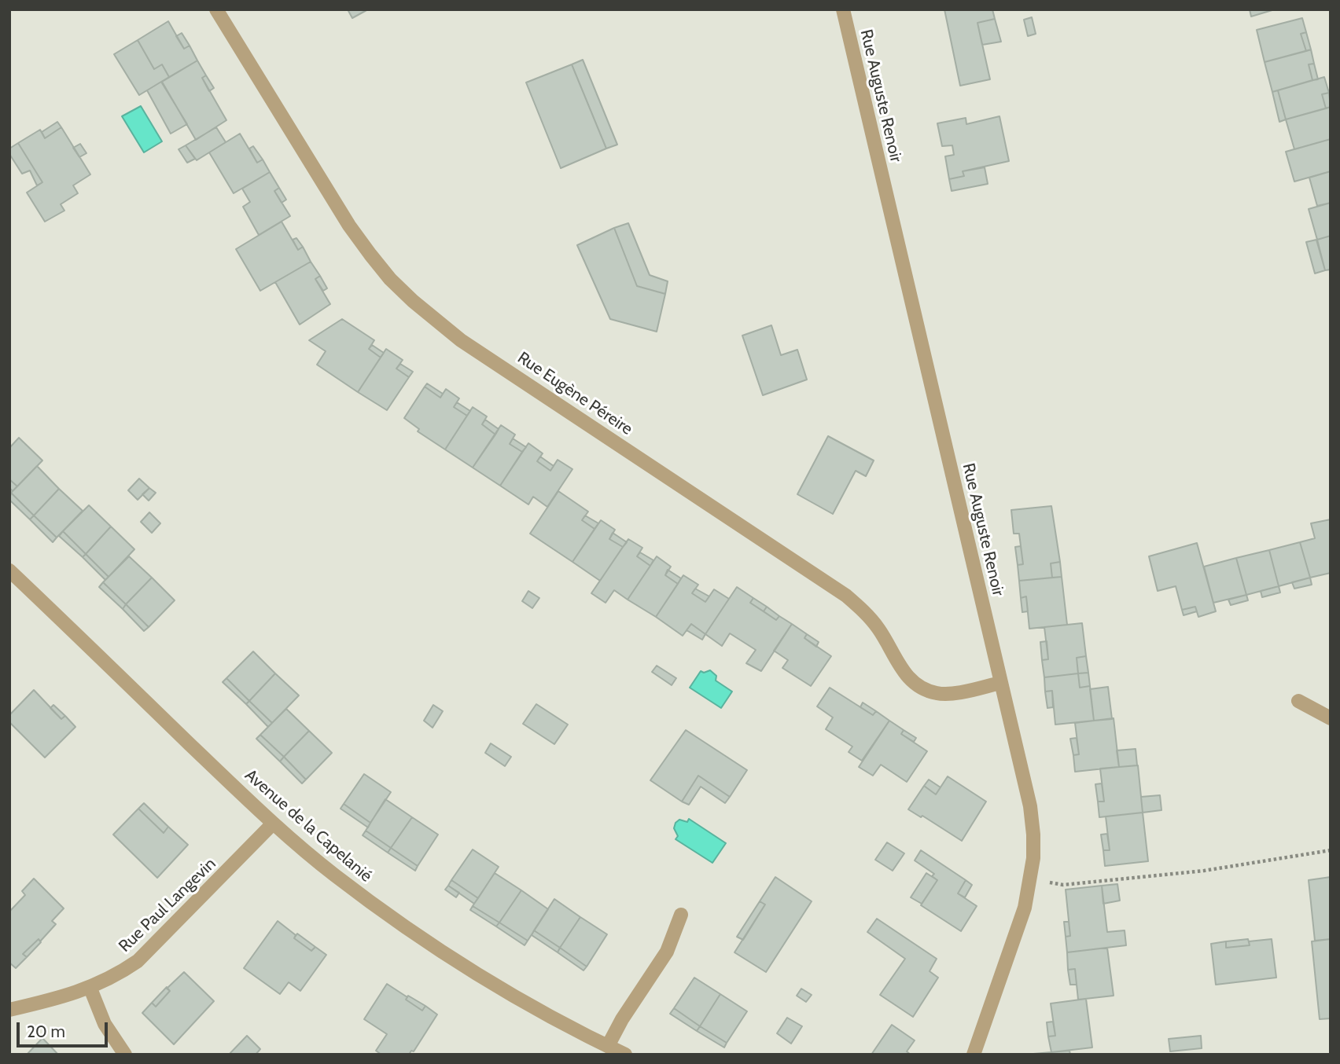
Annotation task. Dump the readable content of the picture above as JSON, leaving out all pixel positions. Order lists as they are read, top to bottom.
{
  "streets": {
    "street": [
      "Rue Auguste Renoir",
      "Rue Eugène Péreire",
      "Avenue de la Capelanié",
      "Rue Paul Langevin"
    ]
  },
  "crossings": [
    ["Rue Auguste Renoir", "Rue Eugène Péreire"],
    ["Avenue de la Capelanié", "Rue Paul Langevin"]
  ],
  "scale_bar": "20 m"
}
